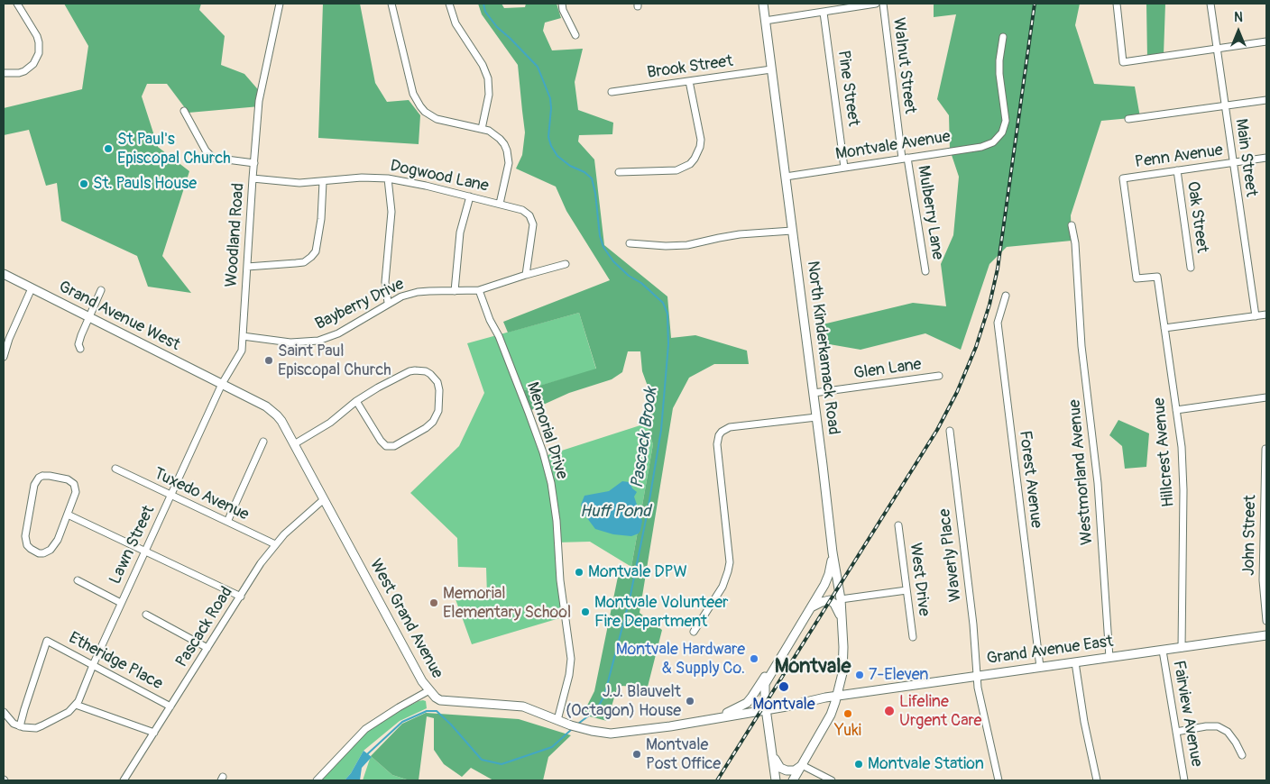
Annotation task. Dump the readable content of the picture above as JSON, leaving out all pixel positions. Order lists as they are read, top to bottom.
{
  "streets": {
    "main road": [
      "Grand Avenue West",
      "North Kinderkamack Road",
      "West Grand Avenue",
      "Grand Avenue East"
    ],
    "street": [
      "Walnut Street",
      "Brook Street",
      "Pine Street",
      "Montvale Avenue",
      "Penn Avenue",
      "Main Street",
      "Dogwood Lane",
      "Mulberry Lane",
      "Oak Street",
      "Woodland Road",
      "Bayberry Drive",
      "Glen Lane",
      "Memorial Drive",
      "Hillcrest Avenue",
      "Westmorland Avenue",
      "Forest Avenue",
      "Tuxedo Avenue",
      "John Street",
      "Lawn Street",
      "Waverly Place",
      "West Drive",
      "Pascack Road",
      "Etheridge Place",
      "Fairview Avenue"
    ]
  },
  "crossings": [
    ["Walnut Street", "Montvale Avenue"],
    ["Walnut Street", "Mulberry Lane"],
    ["Brook Street", "North Kinderkamack Road"],
    ["Pine Street", "Montvale Avenue"],
    ["Montvale Avenue", "Mulberry Lane"],
    ["Montvale Avenue", "North Kinderkamack Road"],
    ["Penn Avenue", "Main Street"],
    ["Penn Avenue", "Oak Street"],
    ["Penn Avenue", "Hillcrest Avenue"],
    ["Dogwood Lane", "Woodland Road"],
    ["Dogwood Lane", "Bayberry Drive"],
    ["Woodland Road", "Bayberry Drive"],
    ["Woodland Road", "Grand Avenue West"],
    ["Woodland Road", "Lawn Street"],
    ["Woodland Road", "West Grand Avenue"],
    ["Bayberry Drive", "Memorial Drive"],
    ["Grand Avenue West", "Lawn Street"],
    ["Grand Avenue West", "West Grand Avenue"],
    ["North Kinderkamack Road", "Glen Lane"],
    ["North Kinderkamack Road", "West Grand Avenue"],
    ["North Kinderkamack Road", "Grand Avenue East"],
    ["Memorial Drive", "West Grand Avenue"],
    ["Hillcrest Avenue", "Grand Avenue East"],
    ["Westmorland Avenue", "Grand Avenue East"],
    ["Forest Avenue", "Grand Avenue East"],
    ["Tuxedo Avenue", "Lawn Street"],
    ["Tuxedo Avenue", "Pascack Road"],
    ["Lawn Street", "West Grand Avenue"],
    ["Lawn Street", "Etheridge Place"],
    ["Waverly Place", "Grand Avenue East"],
    ["West Grand Avenue", "Pascack Road"],
    ["West Grand Avenue", "Grand Avenue East"],
    ["Pascack Road", "Etheridge Place"],
    ["Grand Avenue East", "Fairview Avenue"]
  ],
  "districts": ["Montvale"],
  "water": ["Pascack Brook", "Huff Pond"],
  "places": [
    "St Paul's Episcopal Church",
    "St. Pauls House",
    "Saint Paul Episcopal Church",
    "Montvale DPW",
    "Memorial Elementary School",
    "Montvale Volunteer Fire Department",
    "Montvale Hardware & Supply Co.",
    "7-Eleven",
    "Montvale",
    "J.J. Blauvelt (Octagon) House",
    "Lifeline Urgent Care",
    "Yuki",
    "Montvale Post Office",
    "Montvale Station"
  ],
  "north": "top"
}
